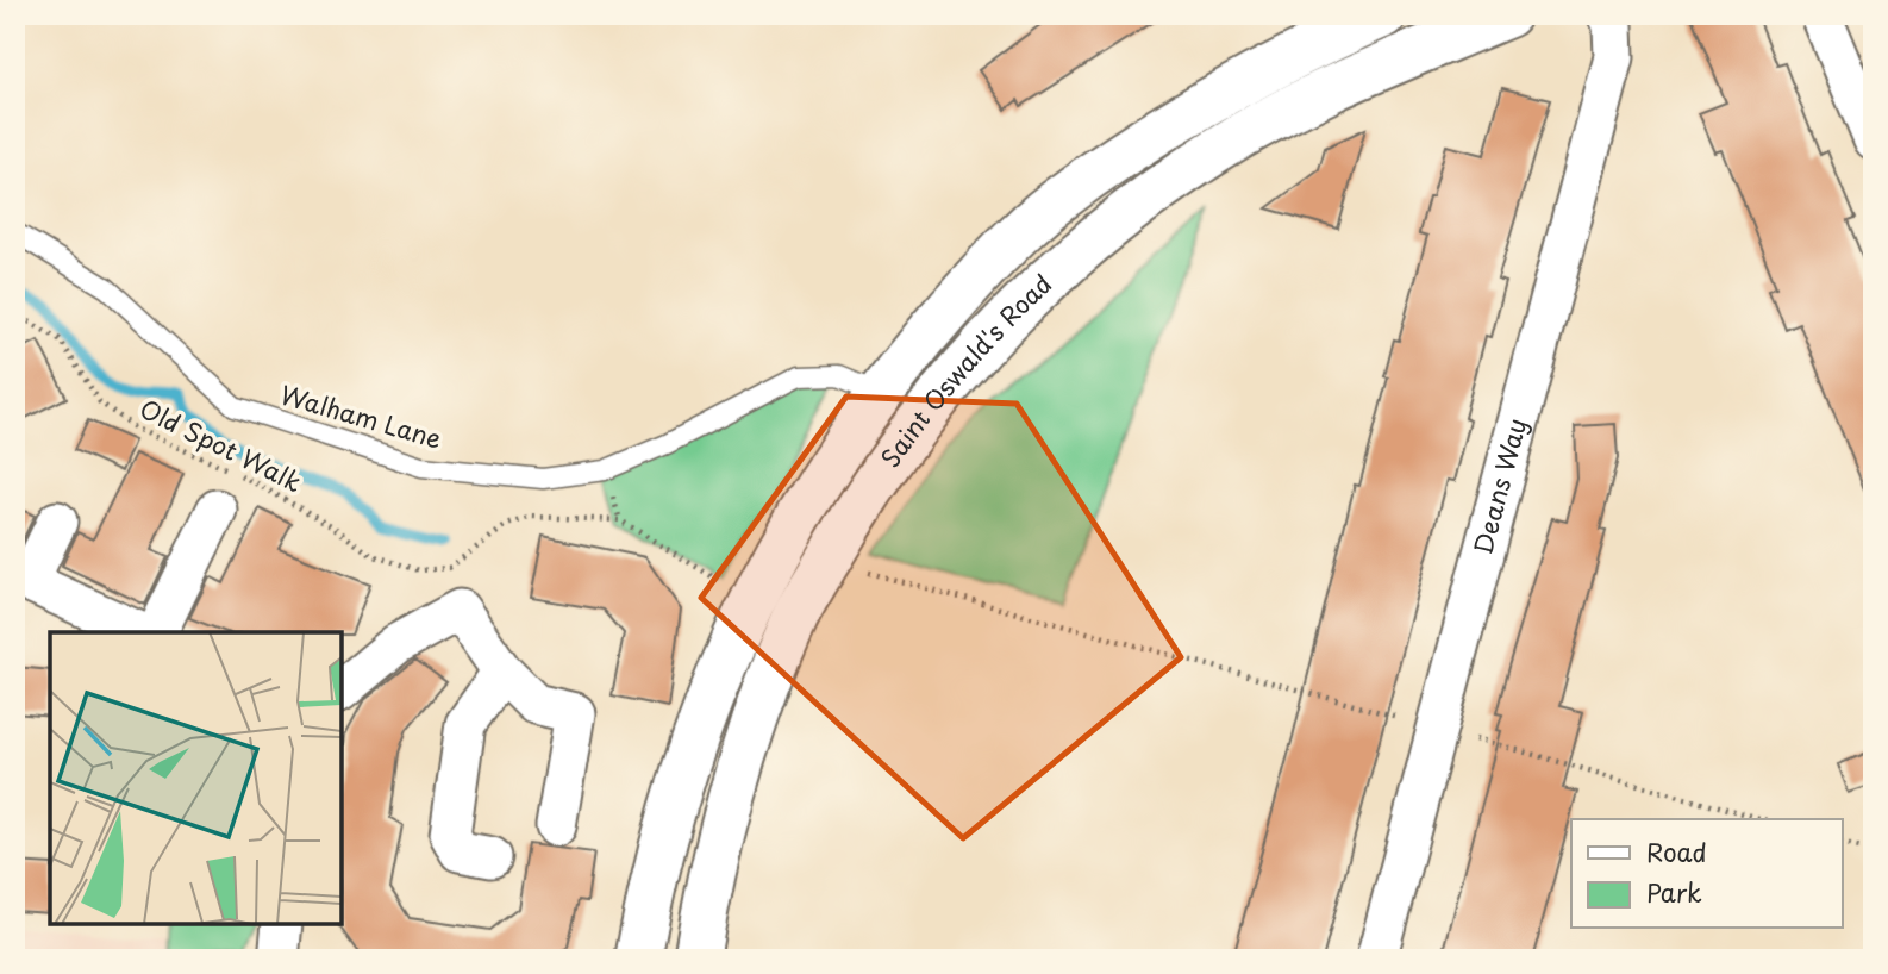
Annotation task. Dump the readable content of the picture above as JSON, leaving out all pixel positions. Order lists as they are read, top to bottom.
{
  "streets": {
    "main road": ["Saint Oswald's Road"],
    "street": ["Deans Way"],
    "lane": ["Walham Lane"],
    "path": ["Old Spot Walk"]
  },
  "crossings": [
    ["Saint Oswald's Road", "Walham Lane"],
    ["Saint Oswald's Road", "Old Spot Walk"]
  ],
  "legend": ["Road", "Park"]
}
